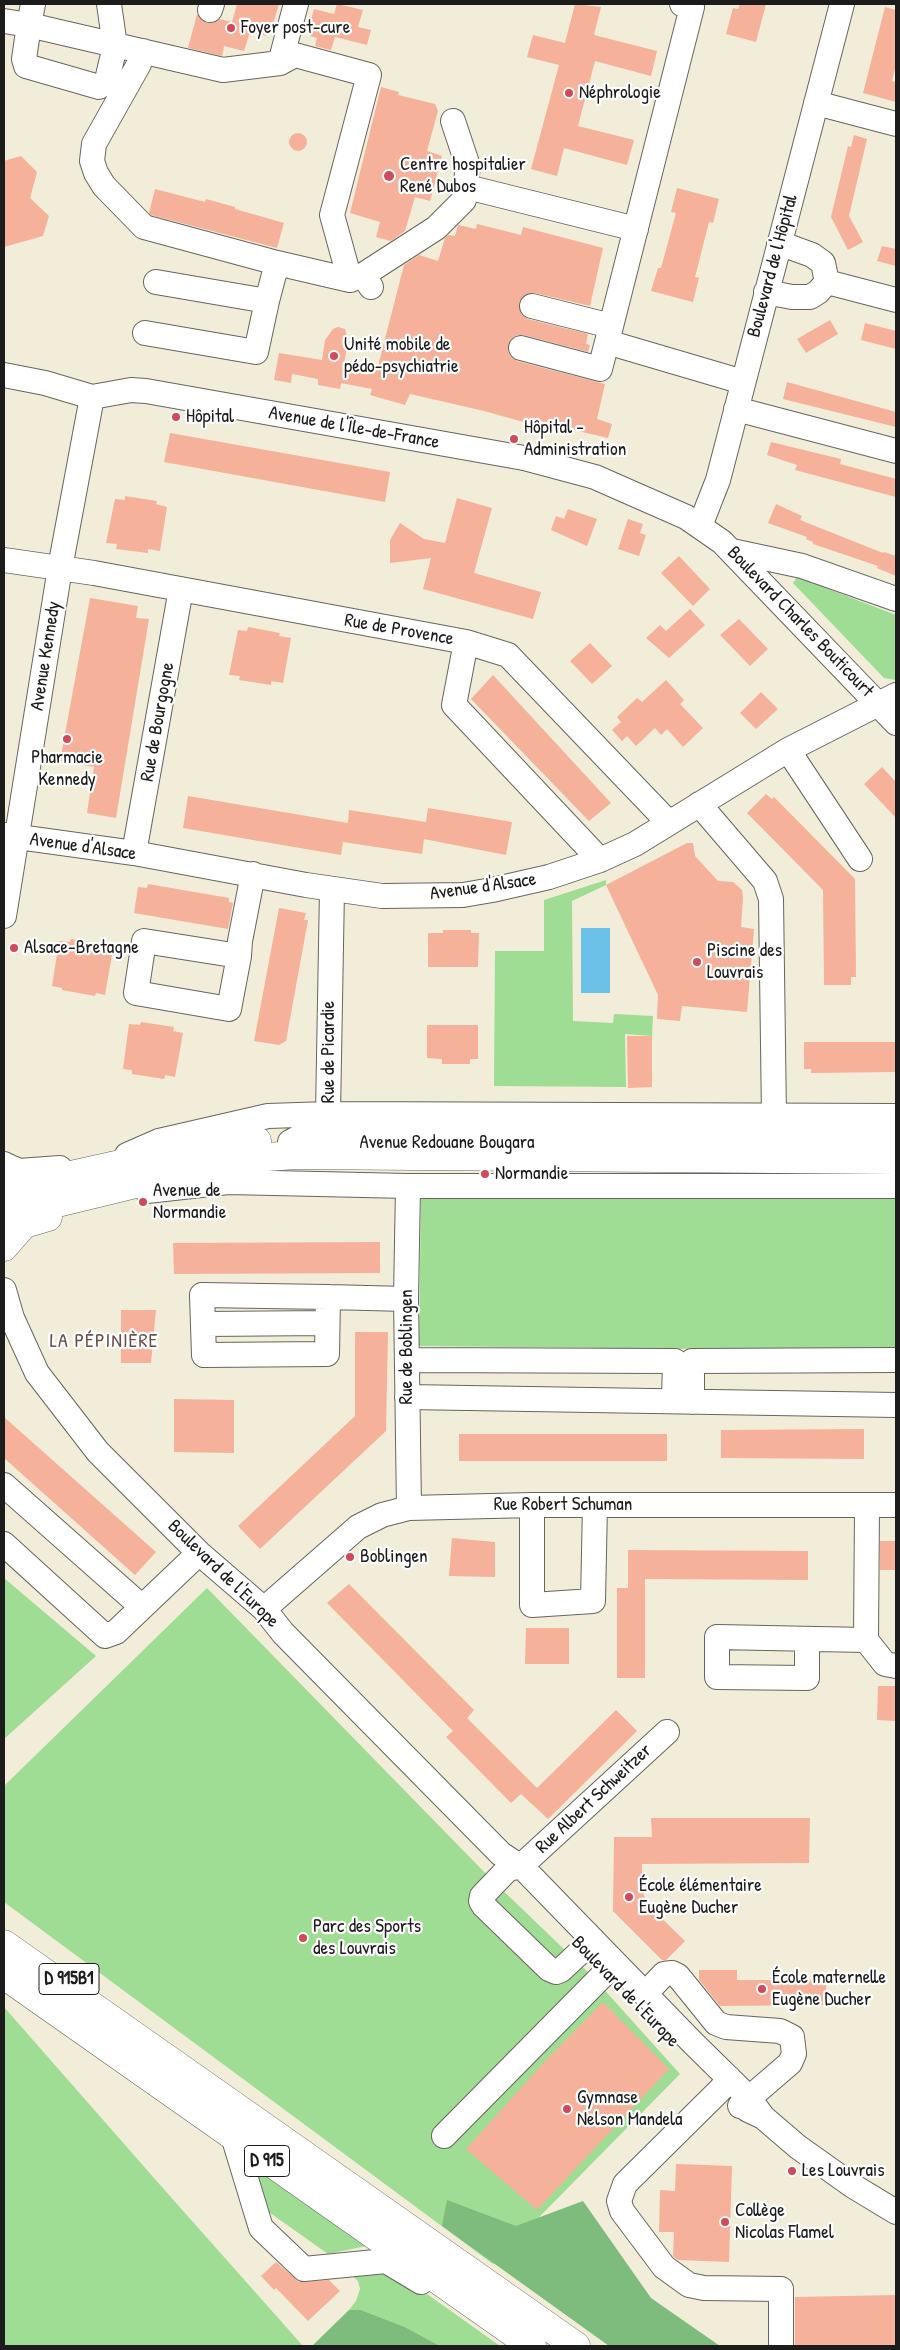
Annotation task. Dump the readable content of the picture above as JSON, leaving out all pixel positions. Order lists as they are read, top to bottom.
{
  "streets": {
    "main road": ["Avenue Redouane Bougara", "D 915B1", "D 915"],
    "street": [
      "Boulevard de l'Hôpital",
      "Avenue de l'Île-de-France",
      "Boulevard Charles Bouticourt",
      "Rue de Provence",
      "Avenue Kennedy",
      "Rue de Bourgogne",
      "Avenue d'Alsace",
      "Rue de Picardie",
      "Rue de Boblingen",
      "Rue Robert Schuman",
      "Boulevard de l'Europe",
      "Rue Albert Schweitzer"
    ]
  },
  "crossings": [
    ["Boulevard de l'Hôpital", "Avenue de l'Île-de-France"],
    ["Boulevard de l'Hôpital", "Boulevard Charles Bouticourt"],
    ["Avenue de l'Île-de-France", "Boulevard Charles Bouticourt"],
    ["Avenue de l'Île-de-France", "Avenue Kennedy"],
    ["Boulevard Charles Bouticourt", "Avenue d'Alsace"],
    ["Rue de Provence", "Avenue Kennedy"],
    ["Rue de Provence", "Rue de Bourgogne"],
    ["Rue de Provence", "Avenue d'Alsace"],
    ["Avenue Kennedy", "Avenue d'Alsace"],
    ["Rue de Bourgogne", "Avenue d'Alsace"],
    ["Avenue d'Alsace", "Rue de Picardie"],
    ["Rue de Picardie", "Avenue Redouane Bougara"],
    ["Avenue Redouane Bougara", "Rue de Boblingen"],
    ["Rue de Boblingen", "Rue Robert Schuman"],
    ["Rue Robert Schuman", "Boulevard de l'Europe"],
    ["Boulevard de l'Europe", "Rue Albert Schweitzer"],
    ["D 915B1", "D 915"]
  ],
  "districts": ["LA PÉPINIÈRE"],
  "places": [
    "Foyer post-cure",
    "Néphrologie",
    "Centre hospitalier René Dubos",
    "Unité mobile de pédo-psychiatrie",
    "Hôpital",
    "Hôpital - Administration",
    "Pharmacie Kennedy",
    "Alsace-Bretagne",
    "Piscine des Louvrais",
    "Normandie",
    "Avenue de Normandie",
    "Boblingen",
    "École élémentaire Eugène Ducher",
    "Parc des Sports des Louvrais",
    "École maternelle Eugène Ducher",
    "Gymnase Nelson Mandela",
    "Les Louvrais",
    "Collège Nicolas Flamel"
  ]
}
